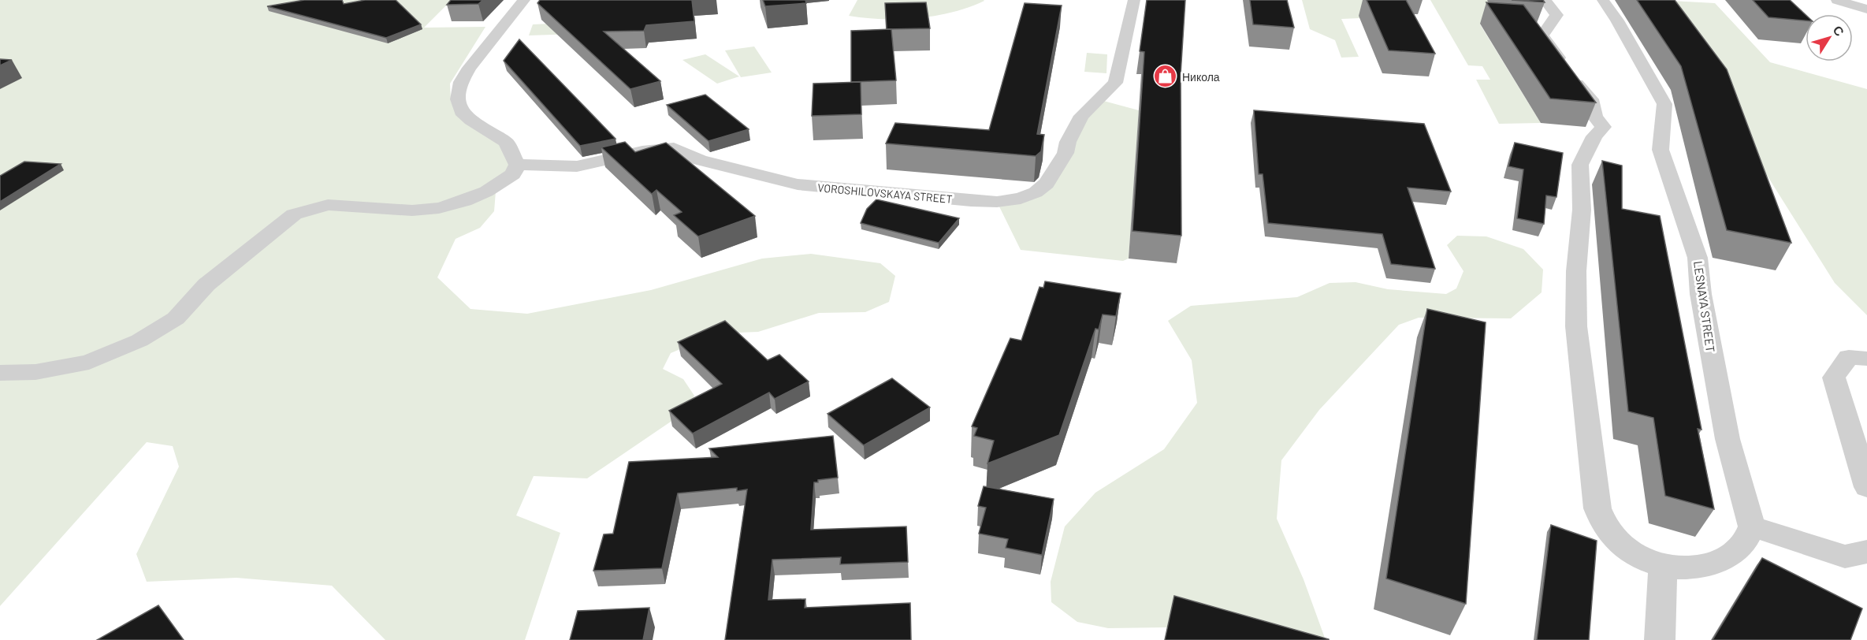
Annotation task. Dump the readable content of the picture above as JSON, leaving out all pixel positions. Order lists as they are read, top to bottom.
{
  "streets": {
    "street": ["VOROSHILOVSKAYA STREET", "LESNAYA STREET"]
  },
  "places": {
    "shop": ["Никола"]
  },
  "north": "top right"
}
